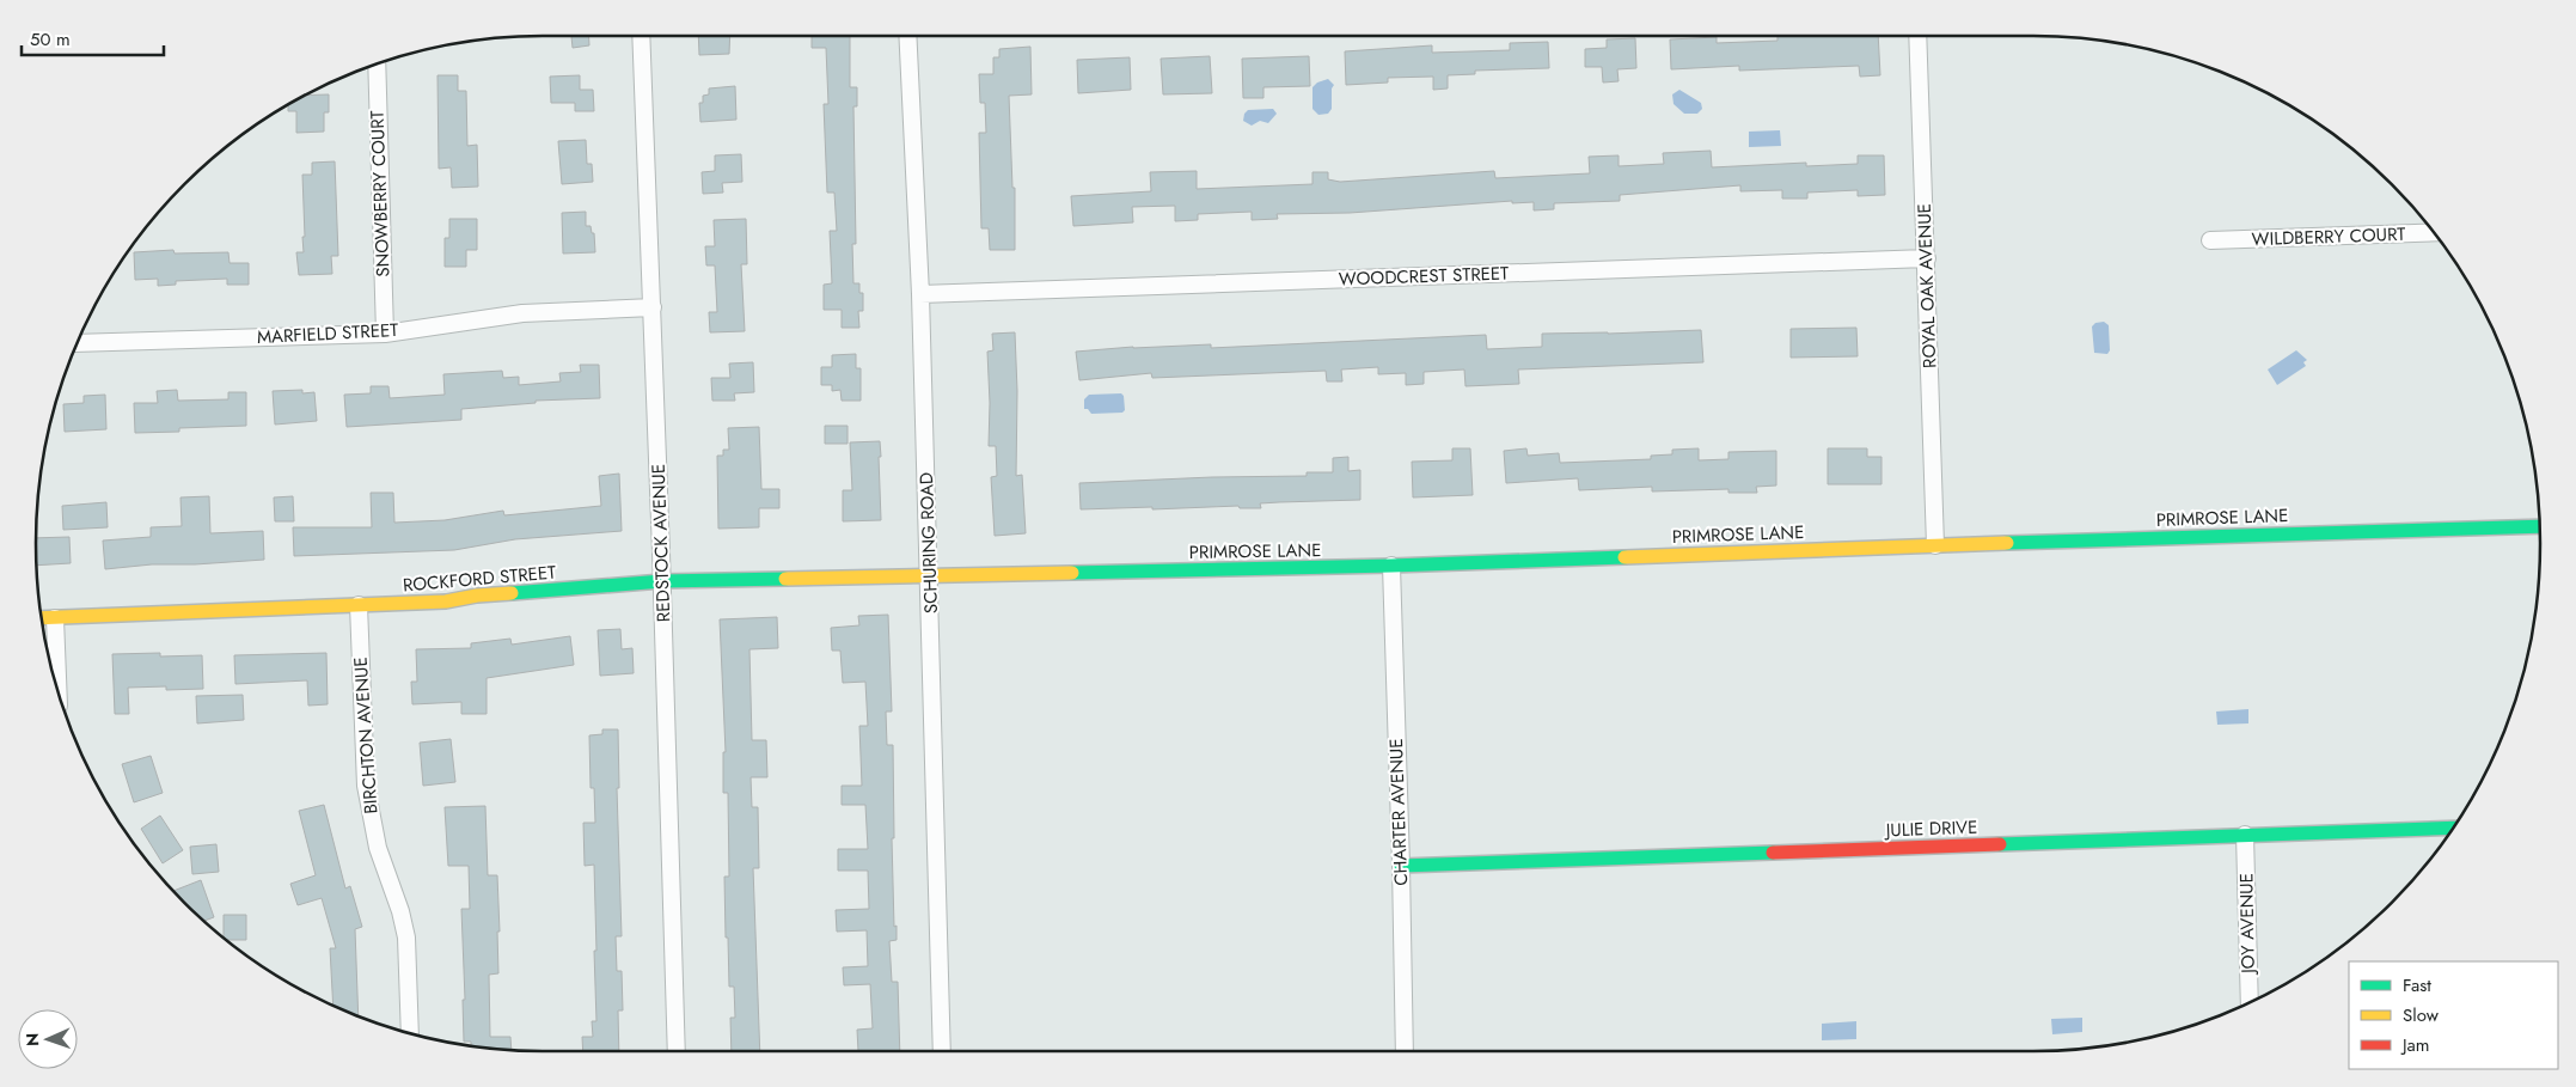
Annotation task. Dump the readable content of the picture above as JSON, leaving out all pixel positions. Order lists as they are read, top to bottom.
{
  "streets": {
    "street": [
      "SNOWBERRY COURT",
      "WILDBERRY COURT",
      "WOODCREST STREET",
      "ROYAL OAK AVENUE",
      "MARFIELD STREET",
      "PRIMROSE LANE",
      "REDSTOCK AVENUE",
      "SCHURING ROAD",
      "ROCKFORD STREET",
      "BIRCHTON AVENUE",
      "CHARTER AVENUE",
      "JULIE DRIVE",
      "JOY AVENUE"
    ]
  },
  "crossings": [
    ["SNOWBERRY COURT", "MARFIELD STREET"],
    ["WOODCREST STREET", "ROYAL OAK AVENUE"],
    ["WOODCREST STREET", "SCHURING ROAD"],
    ["ROYAL OAK AVENUE", "PRIMROSE LANE"],
    ["MARFIELD STREET", "REDSTOCK AVENUE"],
    ["PRIMROSE LANE", "SCHURING ROAD"],
    ["PRIMROSE LANE", "ROCKFORD STREET"],
    ["PRIMROSE LANE", "CHARTER AVENUE"],
    ["REDSTOCK AVENUE", "ROCKFORD STREET"],
    ["SCHURING ROAD", "ROCKFORD STREET"],
    ["ROCKFORD STREET", "BIRCHTON AVENUE"],
    ["CHARTER AVENUE", "JULIE DRIVE"],
    ["JULIE DRIVE", "JOY AVENUE"]
  ],
  "legend": ["Fast", "Slow", "Jam"],
  "scale_bar": "50 m",
  "north": "left"
}
